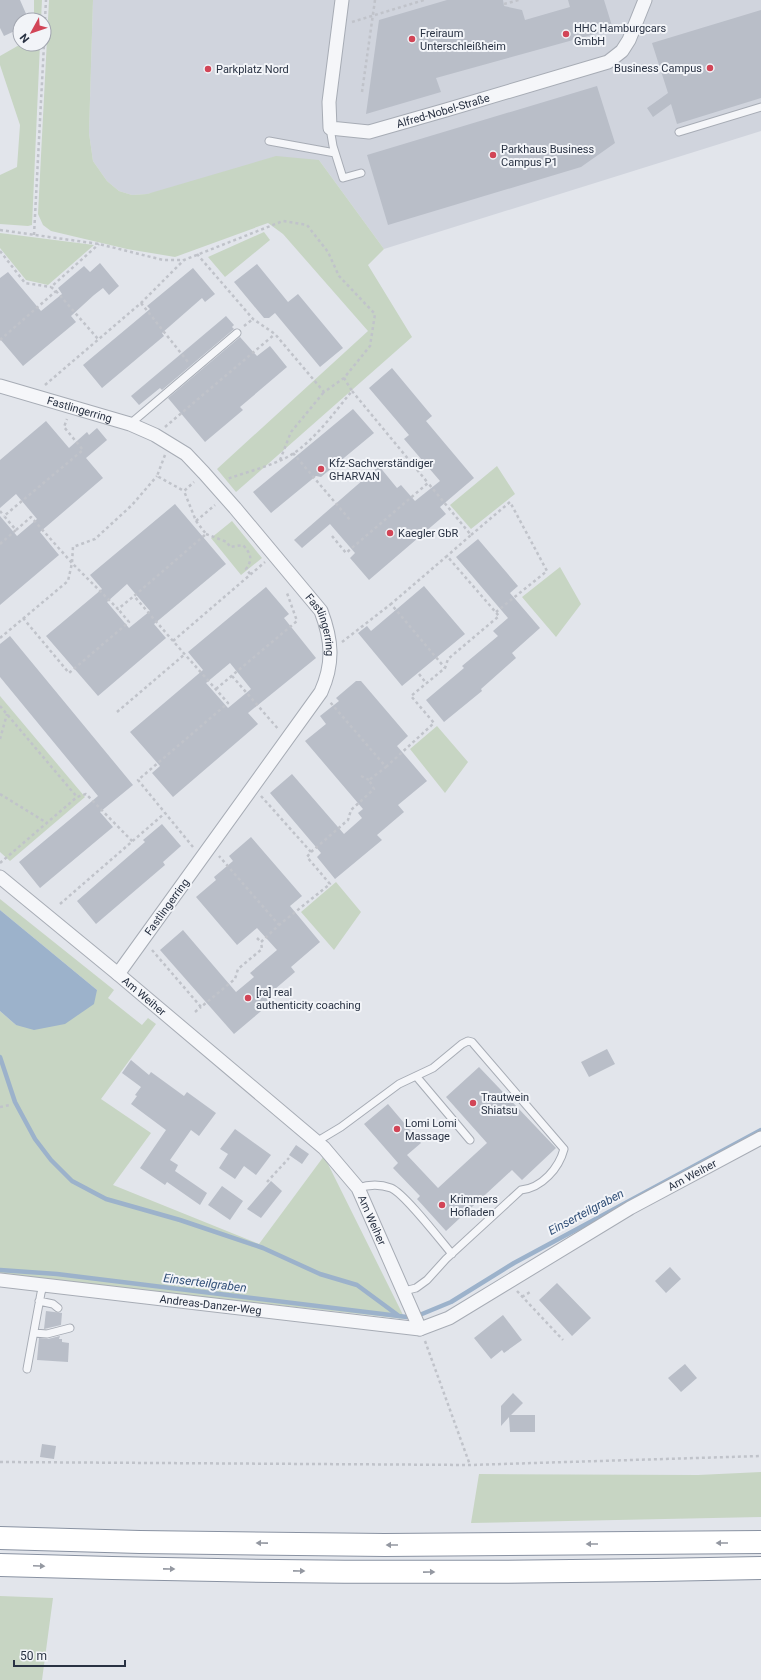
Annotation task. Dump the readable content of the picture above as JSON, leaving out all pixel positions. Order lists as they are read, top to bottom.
{
  "streets": {
    "street": [
      "Alfred-Nobel-Straße",
      "Fastlingerring",
      "Am Weiher",
      "Andreas-Danzer-Weg"
    ]
  },
  "crossings": [
    ["Fastlingerring", "Am Weiher"],
    ["Am Weiher", "Andreas-Danzer-Weg"]
  ],
  "water": ["Einserteilgraben"],
  "places": [
    "HHC Hamburgcars GmbH",
    "Freiraum Unterschleißheim",
    "Business Campus",
    "Parkplatz Nord",
    "Parkhaus Business Campus P1",
    "Kfz-Sachverständiger GHARVAN",
    "Kaegler GbR",
    "[ra] real authenticity coaching",
    "Trautwein Shiatsu",
    "Lomi Lomi Massage",
    "Krimmers Hofladen"
  ],
  "scale_bar": "50 m",
  "north": "bottom left"
}
